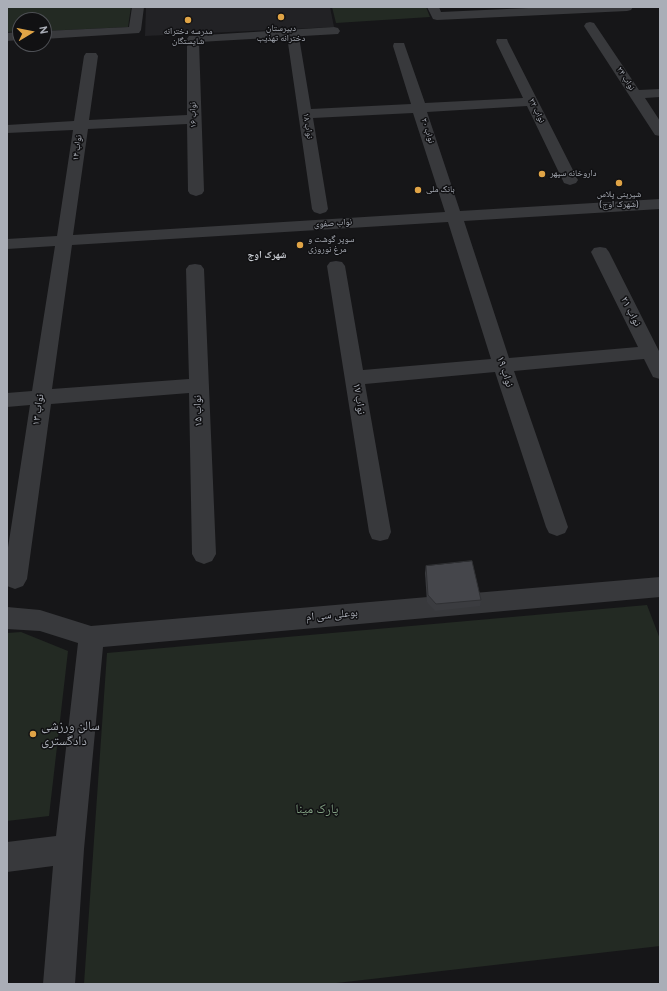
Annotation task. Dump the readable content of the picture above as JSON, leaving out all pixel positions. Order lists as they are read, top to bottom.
{
  "streets": {
    "street": [
      "نواب ۲۴",
      "نواب ۲۲",
      "نواب ۱۶",
      "نواب ۱۸",
      "نواب ۲۰",
      "نواب ۱۴",
      "نواب صفوی",
      "نواب ۲۱",
      "نواب ۱۹",
      "نواب ۱۷",
      "نواب ۱۳",
      "نواب ۱۵",
      "بوعلی سی ام"
    ]
  },
  "crossings": [
    ["نواب ۲۰", "نواب صفوی"],
    ["نواب ۲۰", "نواب ۱۹"],
    ["نواب ۱۴", "نواب صفوی"],
    ["نواب ۱۴", "نواب ۱۳"],
    ["نواب صفوی", "نواب ۱۹"],
    ["نواب صفوی", "نواب ۱۳"]
  ],
  "districts": ["شهرک اوج"],
  "parks": ["پارک مینا"],
  "places": [
    "دبیرستان دخترانه تهذیب",
    "مدرسه دخترانه شایستگان",
    "داروخانه سپهر",
    "شیرینی پلاس (شهرک اوج)",
    "بانک ملی",
    "سوپر گوشت و مرغ نوروزی",
    "سالن ورزشی دادگستری"
  ],
  "north": "right"
}
